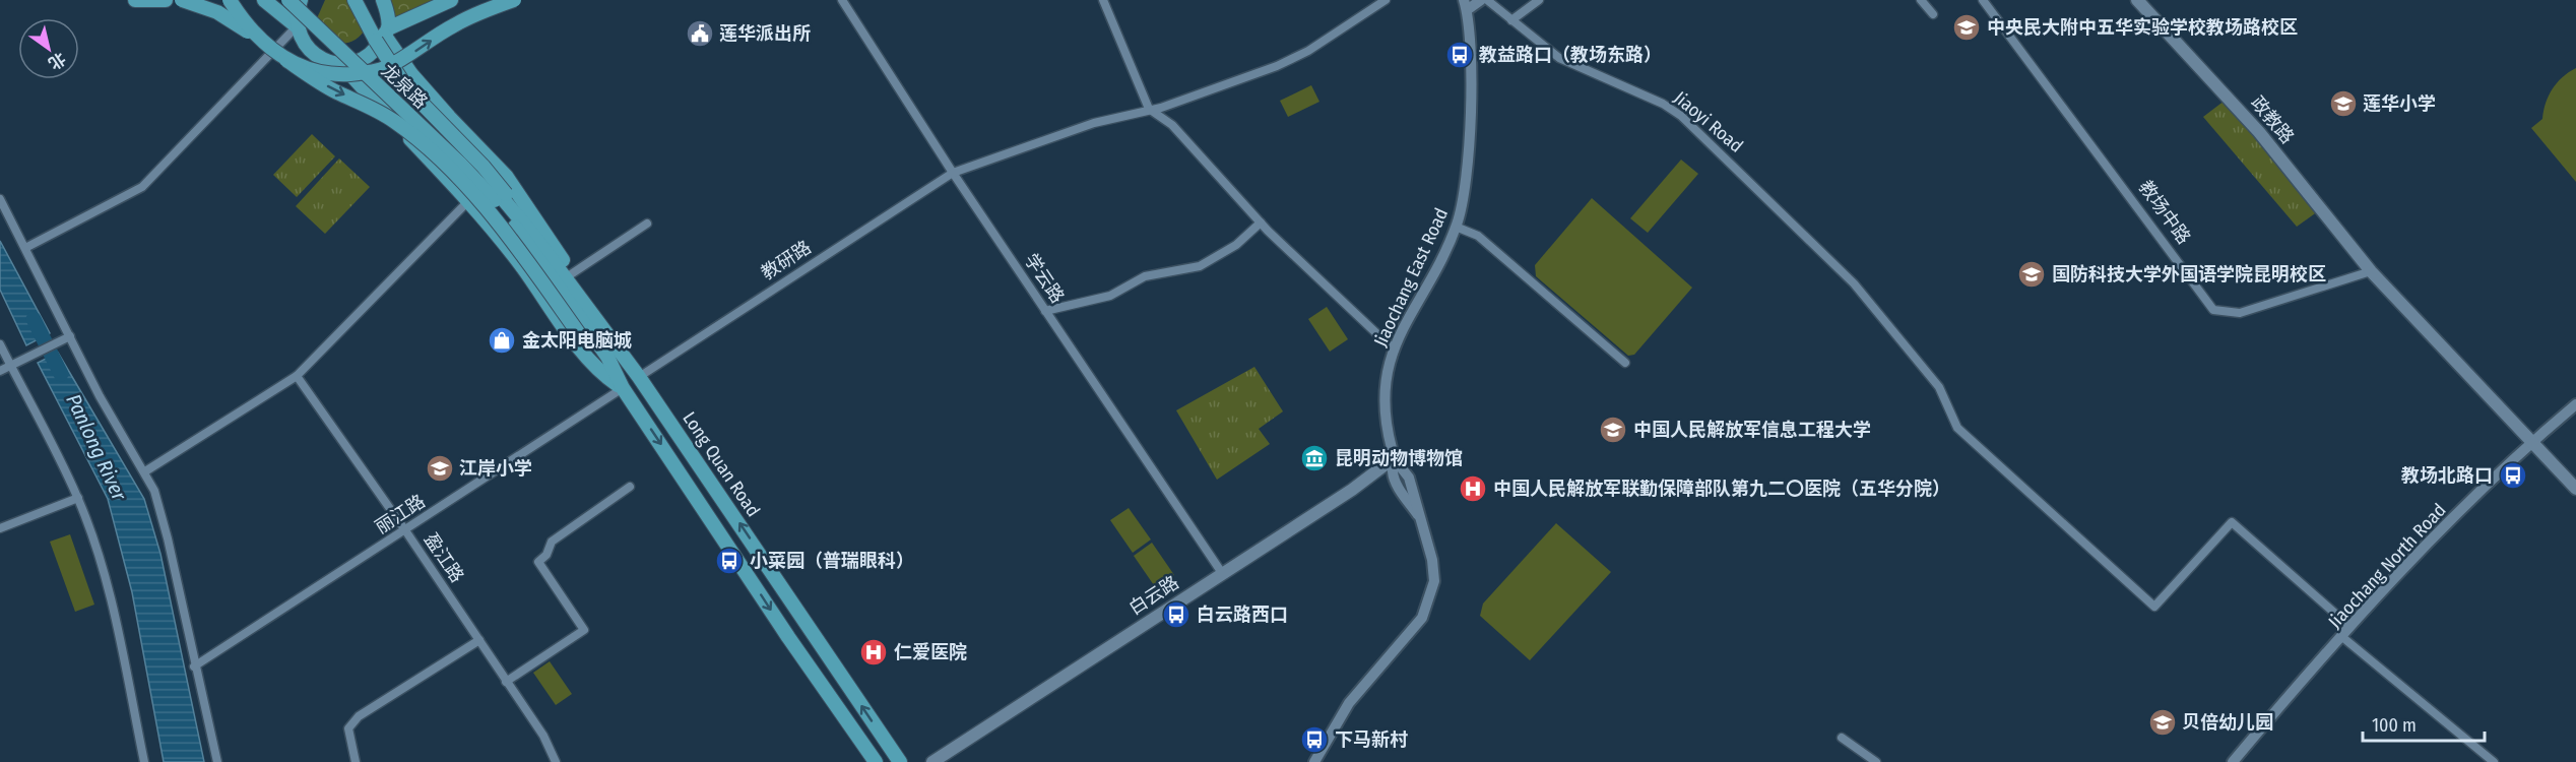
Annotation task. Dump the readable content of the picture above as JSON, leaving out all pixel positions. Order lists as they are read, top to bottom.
{
  "streets": {
    "main road": [
      "龙泉路",
      "政教路",
      "Long Quan Road",
      "白云路"
    ],
    "street": [
      "Jiaoyi Road",
      "教场中路",
      "教研路",
      "Jiaochang East Road",
      "学云路",
      "丽江路",
      "盈江路",
      "Jiaochang North Road"
    ]
  },
  "crossings": [
    ["龙泉路", "Long Quan Road"],
    ["政教路", "教场中路"],
    ["Jiaoyi Road", "Jiaochang North Road"],
    ["教研路", "学云路"],
    ["教研路", "Long Quan Road"],
    ["Jiaochang East Road", "白云路"],
    ["学云路", "白云路"],
    ["Long Quan Road", "丽江路"],
    ["丽江路", "盈江路"]
  ],
  "water": ["Panlong River"],
  "places": {
    "school or university": [
      "中央民大附中五华实验学校教场路校区",
      "莲华小学",
      "国防科技大学外国语学院昆明校区",
      "中国人民解放军信息工程大学",
      "江岸小学",
      "贝倍幼儿园"
    ],
    "public building": ["莲华派出所"],
    "bus stop": [
      "教益路口（教场东路）",
      "教场北路口",
      "小菜园（普瑞眼科）",
      "白云路西口",
      "下马新村"
    ],
    "shop": ["金太阳电脑城"],
    "museum": ["昆明动物博物馆"],
    "hospital": ["中国人民解放军联勤保障部队第九二〇医院（五华分院）", "仁爱医院"]
  },
  "scale_bar": "100 m",
  "north": "bottom right"
}
